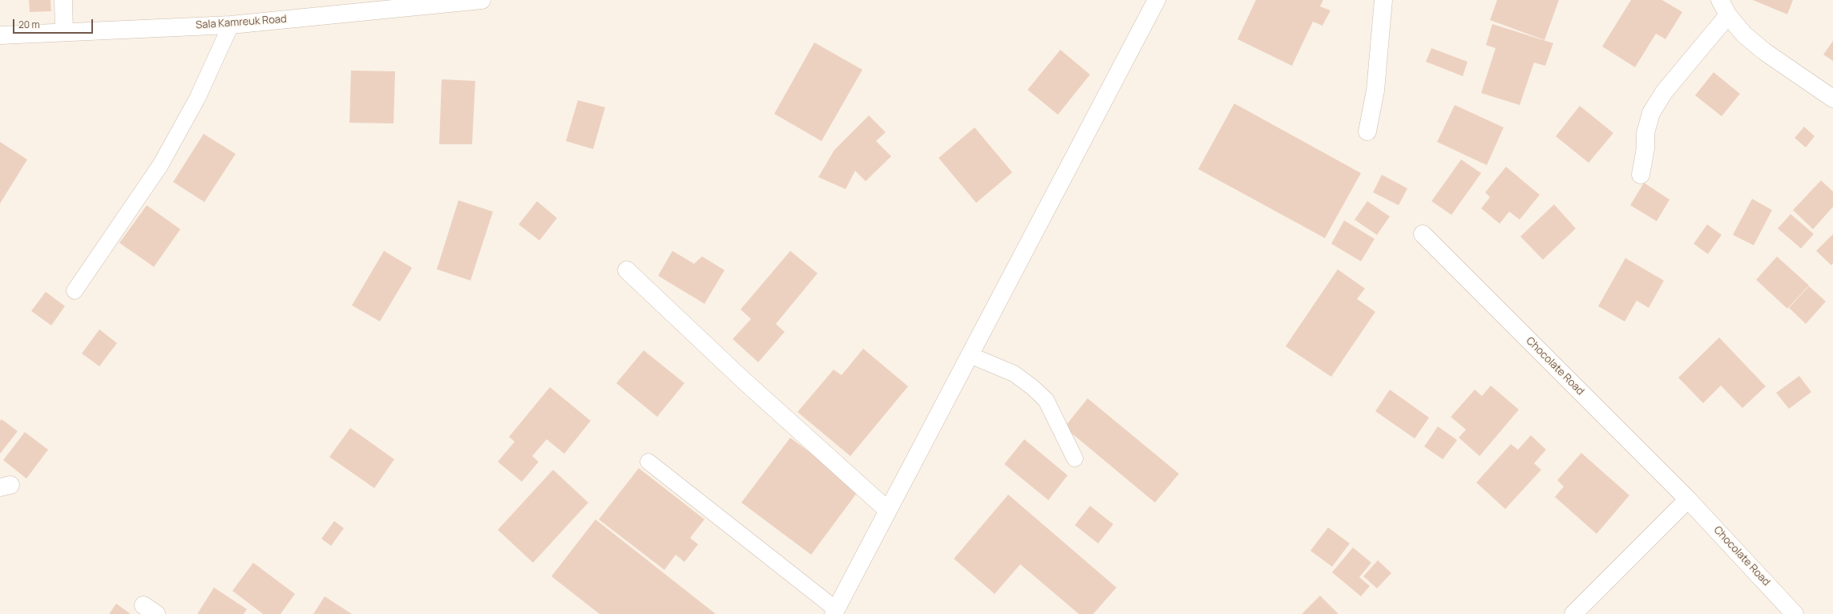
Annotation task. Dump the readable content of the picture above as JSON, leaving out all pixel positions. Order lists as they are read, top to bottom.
{
  "streets": {
    "street": ["Sala Kamreuk Road", "Chocolate Road"]
  },
  "scale_bar": "20 m"
}
